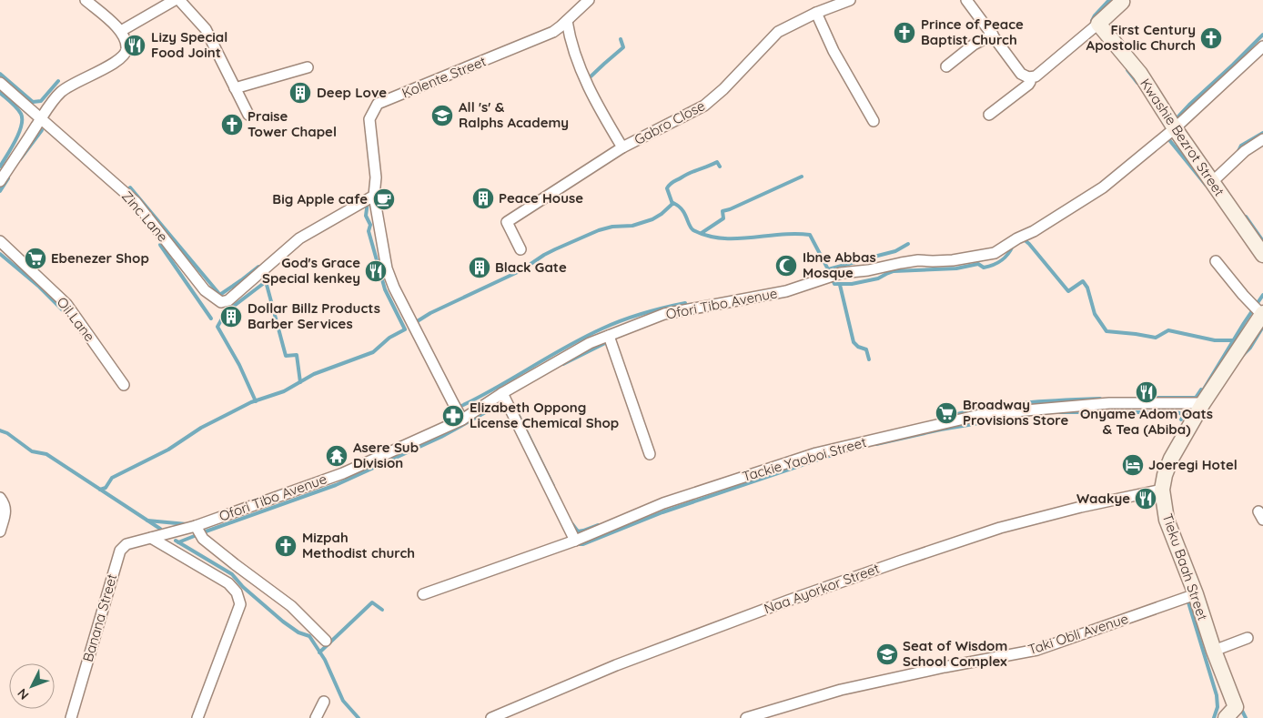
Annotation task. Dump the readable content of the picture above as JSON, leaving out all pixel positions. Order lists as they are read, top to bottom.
{
  "streets": {
    "street": [
      "Kolente Street",
      "Gabro Close",
      "Kwashie Bezrot Street",
      "Zinc Lane",
      "Ofori Tibo Avenue",
      "Oil Lane",
      "Tackie Yaoboi Street",
      "Tieku Baah Street",
      "Naa Ayorkor Street",
      "Banana Street",
      "Taki Obli Avenue"
    ]
  },
  "crossings": [
    ["Kolente Street", "Zinc Lane"],
    ["Kolente Street", "Ofori Tibo Avenue"],
    ["Kwashie Bezrot Street", "Ofori Tibo Avenue"],
    ["Ofori Tibo Avenue", "Banana Street"],
    ["Tackie Yaoboi Street", "Tieku Baah Street"],
    ["Tieku Baah Street", "Naa Ayorkor Street"],
    ["Tieku Baah Street", "Taki Obli Avenue"]
  ],
  "places": {
    "church": [
      "Prince of Peace Baptist Church",
      "First Century Apostolic Church",
      "Praise Tower Chapel",
      "Mizpah Methodist church"
    ],
    "restaurant": [
      "Lizy Special Food Joint",
      "God's Grace Special kenkey",
      "Onyame Adom Oats & Tea (Abiba)",
      "Waakye"
    ],
    "building": [
      "Deep Love",
      "Peace House",
      "Black Gate",
      "Dollar Billz Products Barber Services"
    ],
    "school or university": ["All 's' & Ralphs Academy", "Seat of Wisdom School Complex"],
    "cafe": ["Big Apple cafe"],
    "supermarket": ["Ebenezer Shop", "Broadway Provisions Store"],
    "mosque": ["Ibne Abbas Mosque"],
    "pharmacy": ["Elizabeth Oppong License Chemical Shop"],
    "temple": ["Asere Sub Division"],
    "hotel": ["Joeregi Hotel"]
  },
  "north": "bottom left"
}
